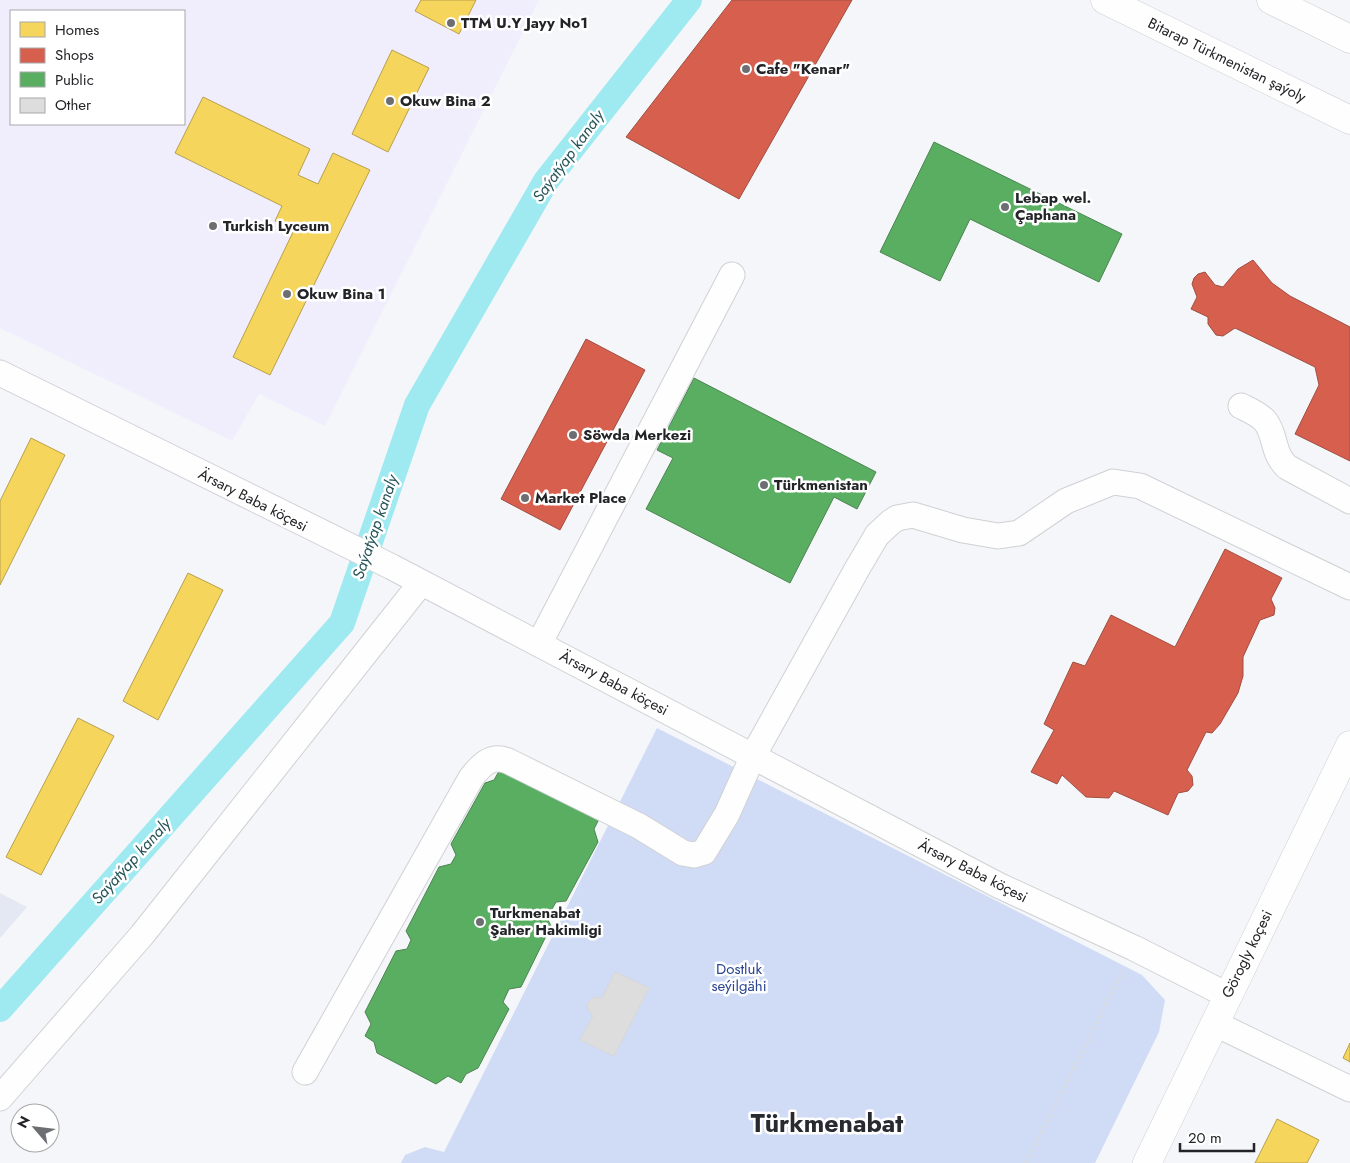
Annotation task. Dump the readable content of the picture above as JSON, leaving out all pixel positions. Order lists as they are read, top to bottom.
{
  "streets": {
    "main road": ["Bitarap Türkmenistan şaýoly", "Görogly koçesi"],
    "street": ["Ärsary Baba köçesi"]
  },
  "crossings": [
    ["Ärsary Baba köçesi", "Görogly koçesi"]
  ],
  "districts": ["Türkmenabat"],
  "water": ["Saýatýap kanaly"],
  "parks": ["Dostluk seýilgähi"],
  "places": [
    "TTM U.Y Jayy No1",
    "Cafe \"Kenar\"",
    "Okuw Bina 2",
    "Lebap wel. Çaphana",
    "Turkish Lyceum",
    "Okuw Bina 1",
    "Söwda Merkezi",
    "Türkmenistan",
    "Market Place",
    "Turkmenabat Şaher Hakimligi"
  ],
  "legend": [
    "Homes",
    "Shops",
    "Public",
    "Other"
  ],
  "scale_bar": "20 m",
  "north": "top left"
}
